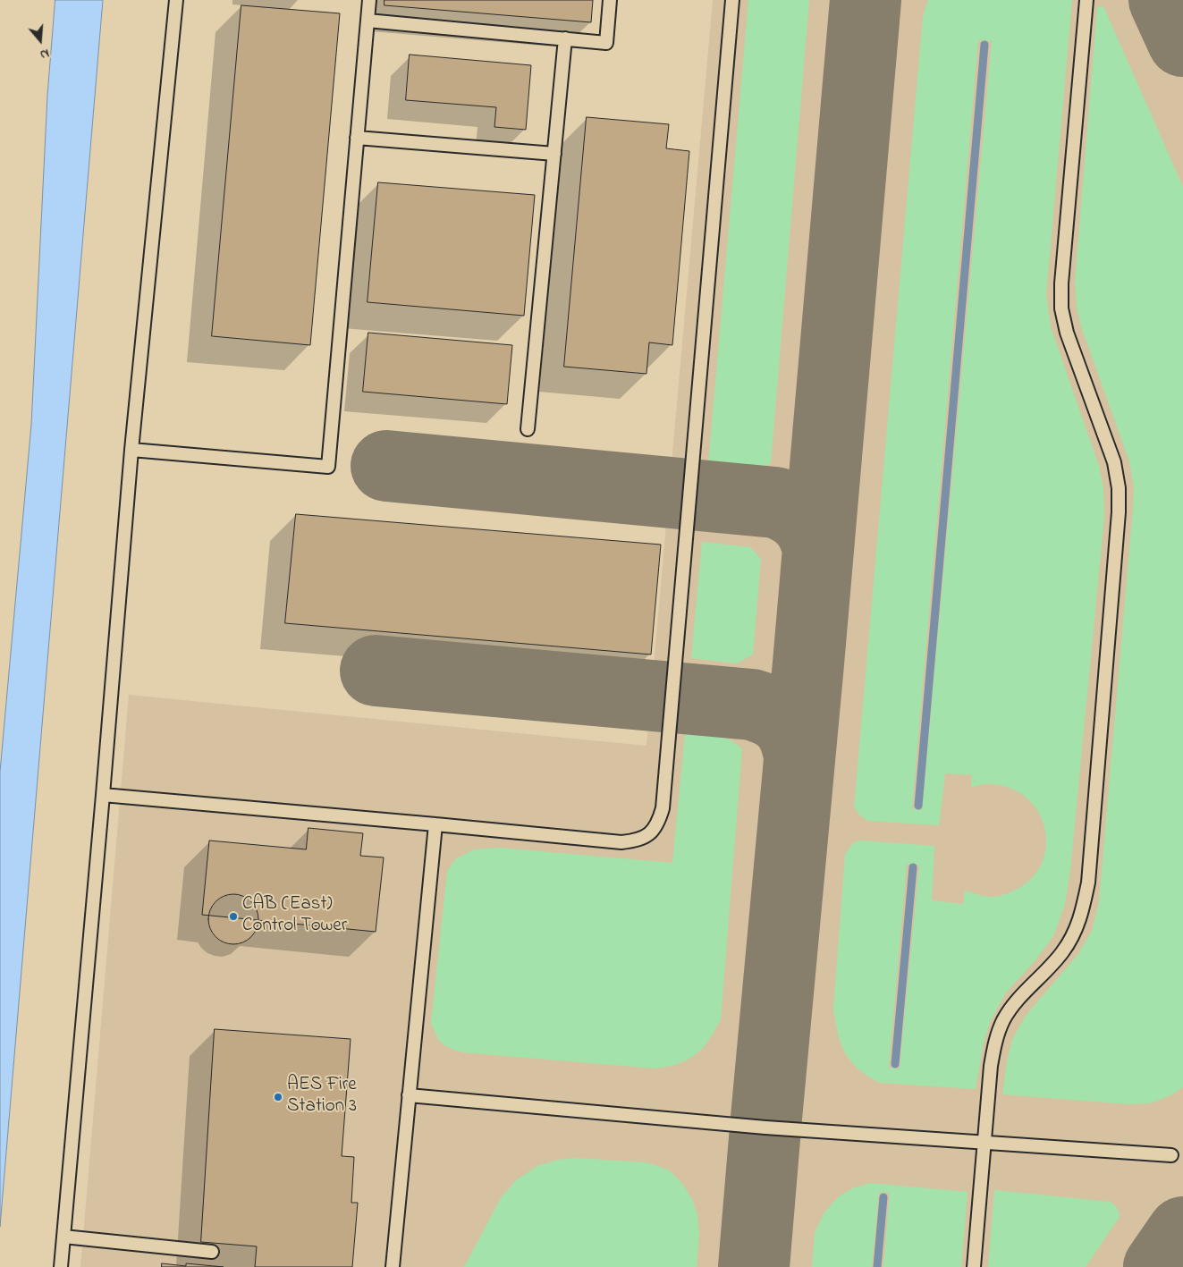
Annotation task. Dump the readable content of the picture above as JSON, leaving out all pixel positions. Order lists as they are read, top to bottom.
{
  "places": ["CAB (East) Control Tower", "AES Fire Station 3"],
  "north": "bottom"
}
